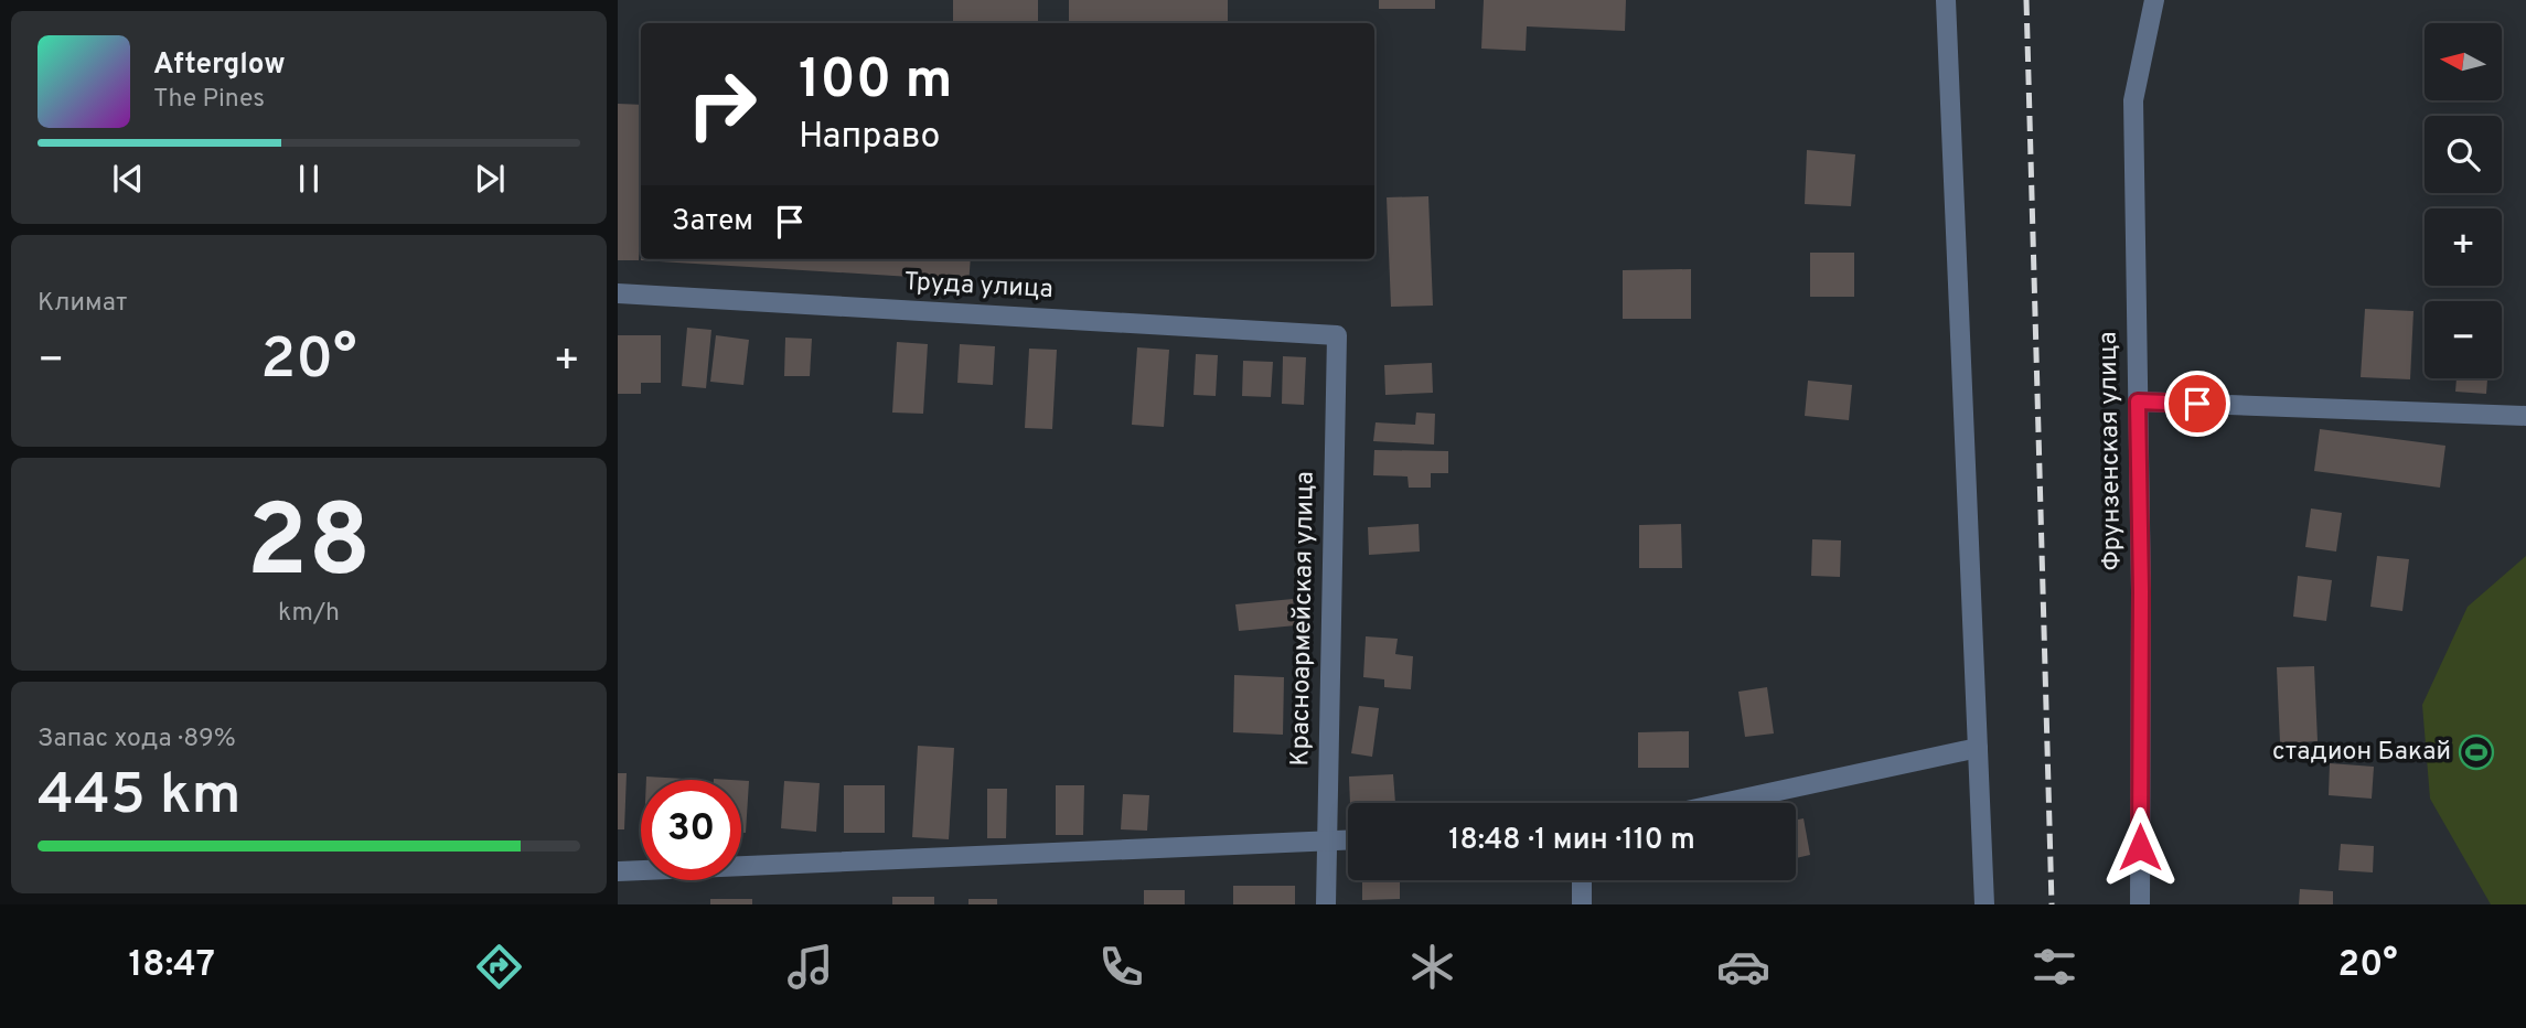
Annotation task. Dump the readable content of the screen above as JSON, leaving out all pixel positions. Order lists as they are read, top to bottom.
{
  "streets": {
    "street": ["Труда улица", "Фрунзенская улица", "Красноармейская улица"]
  },
  "crossings": [
    ["Труда улица", "Красноармейская улица"]
  ],
  "places": {
    "sports": ["стадион Бакай"]
  },
  "north": "left",
  "page": {
    "map_buttons": ["+", "−"],
    "turn": ["100 m", "Направо"],
    "song": ["Afterglow", "The Pines"],
    "then": "Затем",
    "tile": [
      "Климат",
      ["28", "km/h"],
      ["Запас хода · 89%", "445 km"]
    ],
    "heat": ["−", "20°", "+"],
    "limit": "30",
    "trip": "18:48 · 1 мин · 110 m",
    "tabs": ["18:47", "20°"]
  }
}
